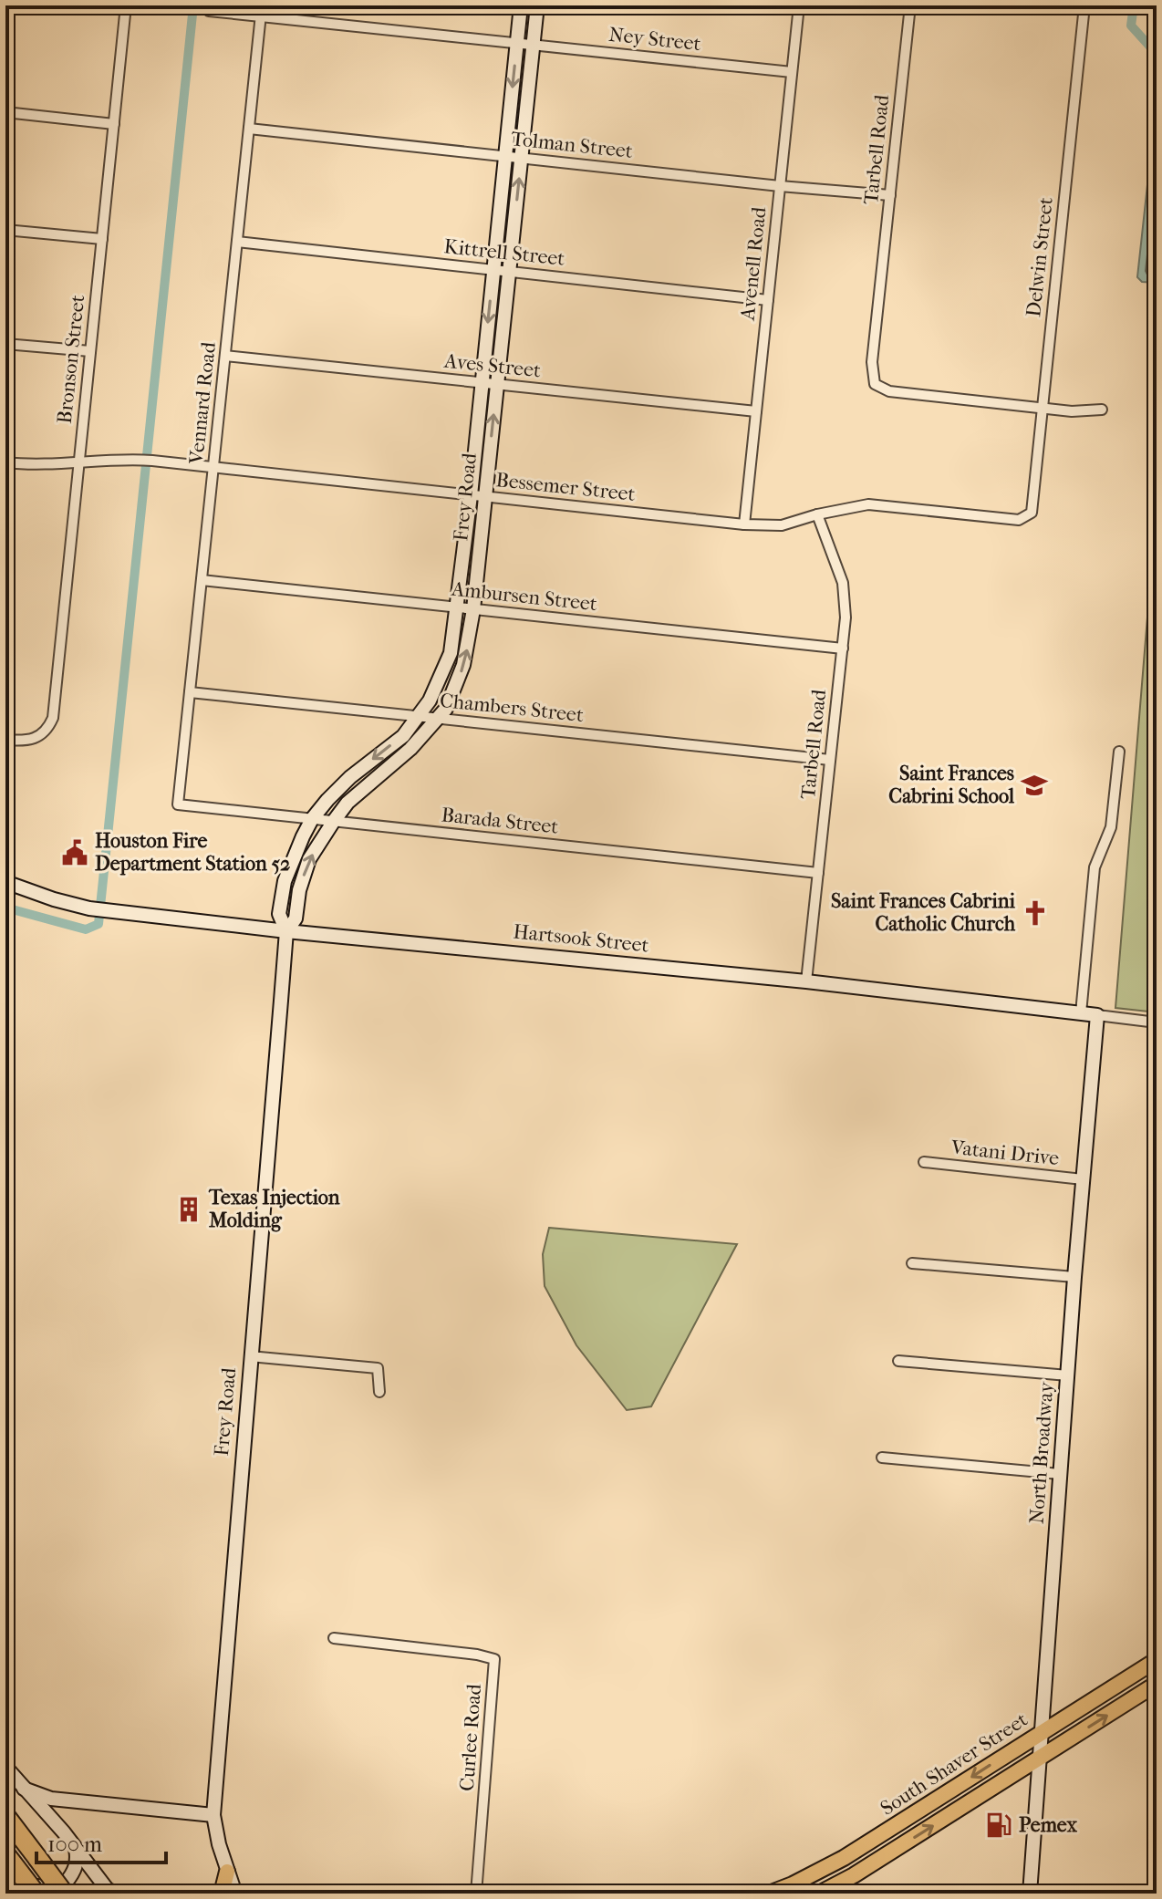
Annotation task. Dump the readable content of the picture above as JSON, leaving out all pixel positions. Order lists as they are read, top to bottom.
{
  "streets": {
    "main road": ["South Shaver Street"],
    "street": [
      "Ney Street",
      "Tolman Street",
      "Tarbell Road",
      "Kittrell Street",
      "Delwin Street",
      "Avenell Road",
      "Bronson Street",
      "Aves Street",
      "Vennard Road",
      "Bessemer Street",
      "Frey Road",
      "Ambursen Street",
      "Chambers Street",
      "Barada Street",
      "Hartsook Street",
      "Vatani Drive",
      "North Broadway",
      "Curlee Road"
    ]
  },
  "crossings": [
    ["Ney Street", "Avenell Road"],
    ["Ney Street", "Vennard Road"],
    ["Ney Street", "Frey Road"],
    ["Tolman Street", "Tarbell Road"],
    ["Tolman Street", "Avenell Road"],
    ["Tolman Street", "Vennard Road"],
    ["Tolman Street", "Frey Road"],
    ["Tarbell Road", "Delwin Street"],
    ["Tarbell Road", "Bessemer Street"],
    ["Tarbell Road", "Ambursen Street"],
    ["Tarbell Road", "Chambers Street"],
    ["Tarbell Road", "Barada Street"],
    ["Tarbell Road", "Hartsook Street"],
    ["Kittrell Street", "Avenell Road"],
    ["Kittrell Street", "Vennard Road"],
    ["Kittrell Street", "Frey Road"],
    ["Delwin Street", "Bessemer Street"],
    ["Avenell Road", "Aves Street"],
    ["Avenell Road", "Bessemer Street"],
    ["Bronson Street", "Bessemer Street"],
    ["Aves Street", "Vennard Road"],
    ["Aves Street", "Frey Road"],
    ["Vennard Road", "Bessemer Street"],
    ["Vennard Road", "Ambursen Street"],
    ["Vennard Road", "Chambers Street"],
    ["Vennard Road", "Barada Street"],
    ["Bessemer Street", "Frey Road"],
    ["Frey Road", "Ambursen Street"],
    ["Frey Road", "Chambers Street"],
    ["Frey Road", "Barada Street"],
    ["Frey Road", "Hartsook Street"],
    ["Hartsook Street", "North Broadway"],
    ["Vatani Drive", "North Broadway"],
    ["North Broadway", "South Shaver Street"]
  ],
  "places": {
    "school or university": ["Saint Frances Cabrini School"],
    "public building": ["Houston Fire Department Station 52"],
    "church": ["Saint Frances Cabrini Catholic Church"],
    "building": ["Texas Injection Molding"],
    "fuel station": ["Pemex"]
  },
  "scale_bar": "100 m"
}
